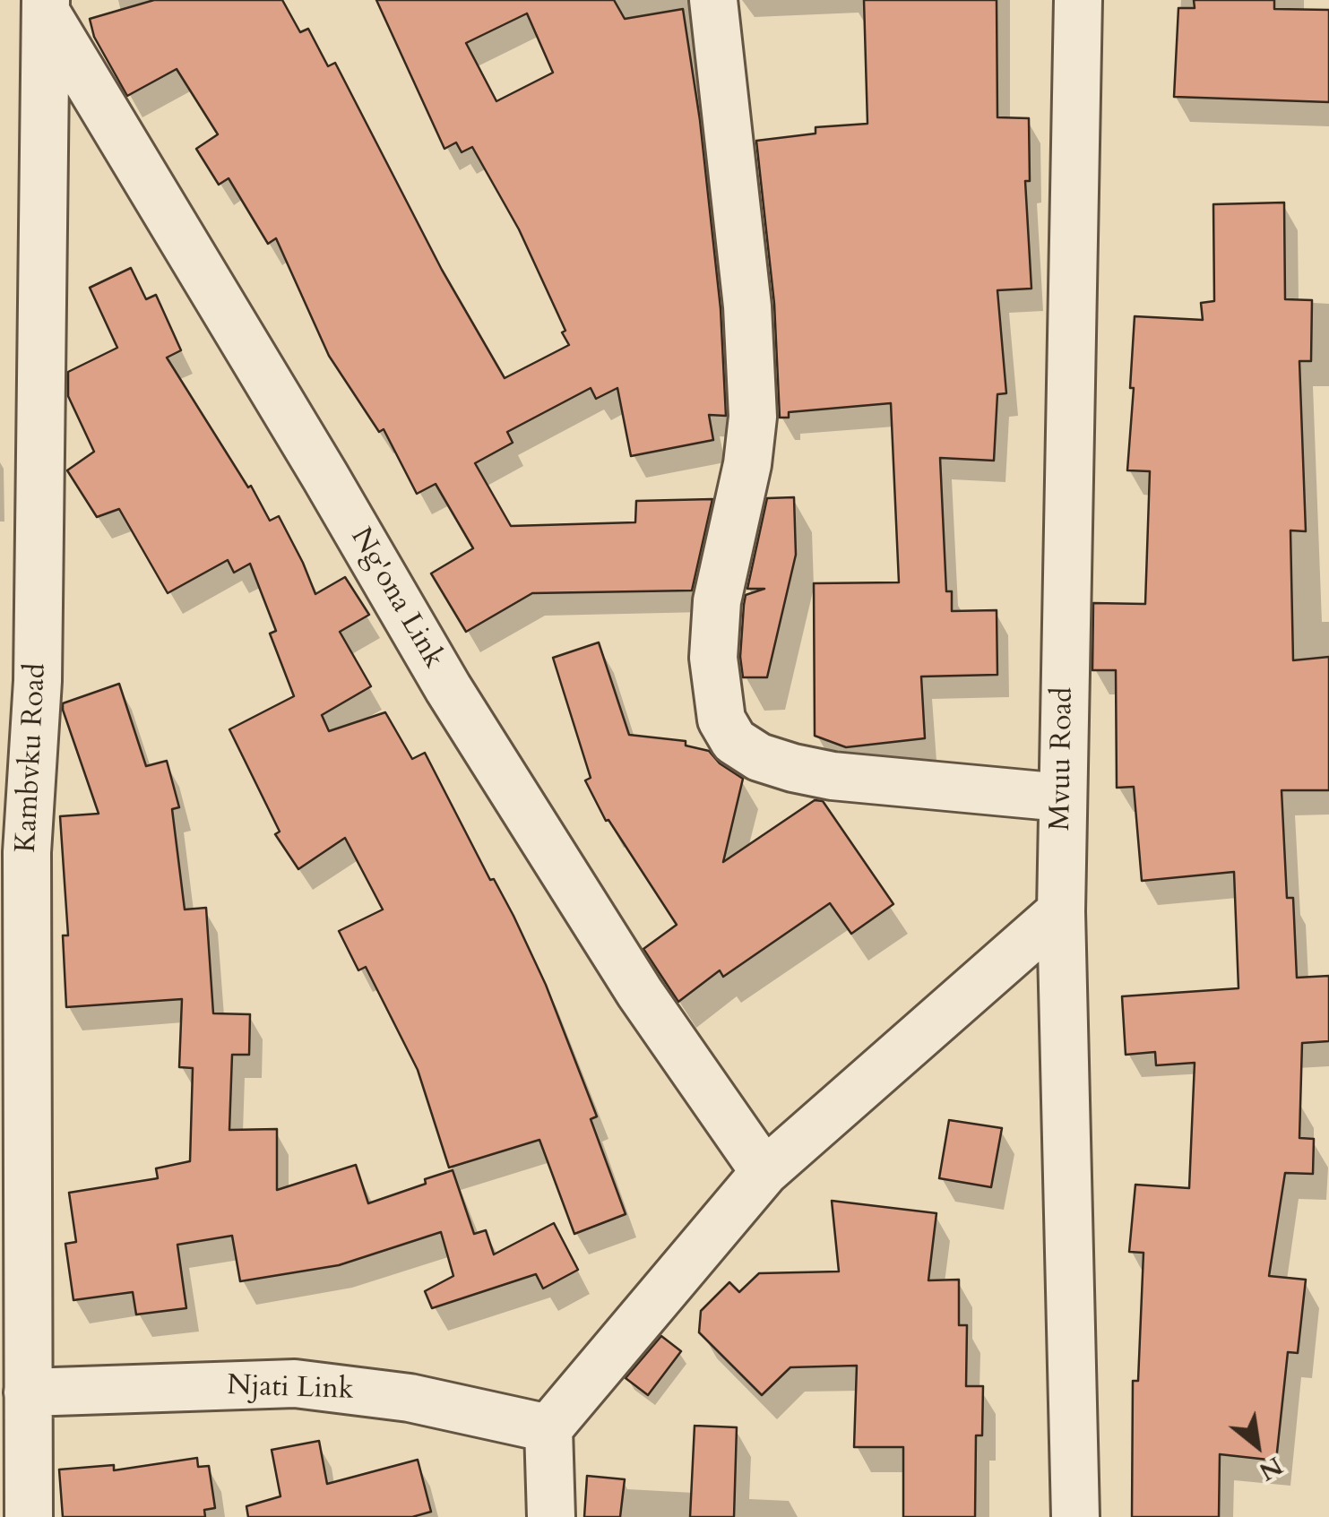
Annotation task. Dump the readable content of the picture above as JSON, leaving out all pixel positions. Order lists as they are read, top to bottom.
{
  "streets": {
    "street": [
      "Ng'ona Link",
      "Kambvku Road",
      "Mvuu Road",
      "Njati Link"
    ]
  },
  "crossings": [
    ["Ng'ona Link", "Kambvku Road"],
    ["Kambvku Road", "Njati Link"]
  ],
  "north": "bottom right"
}
